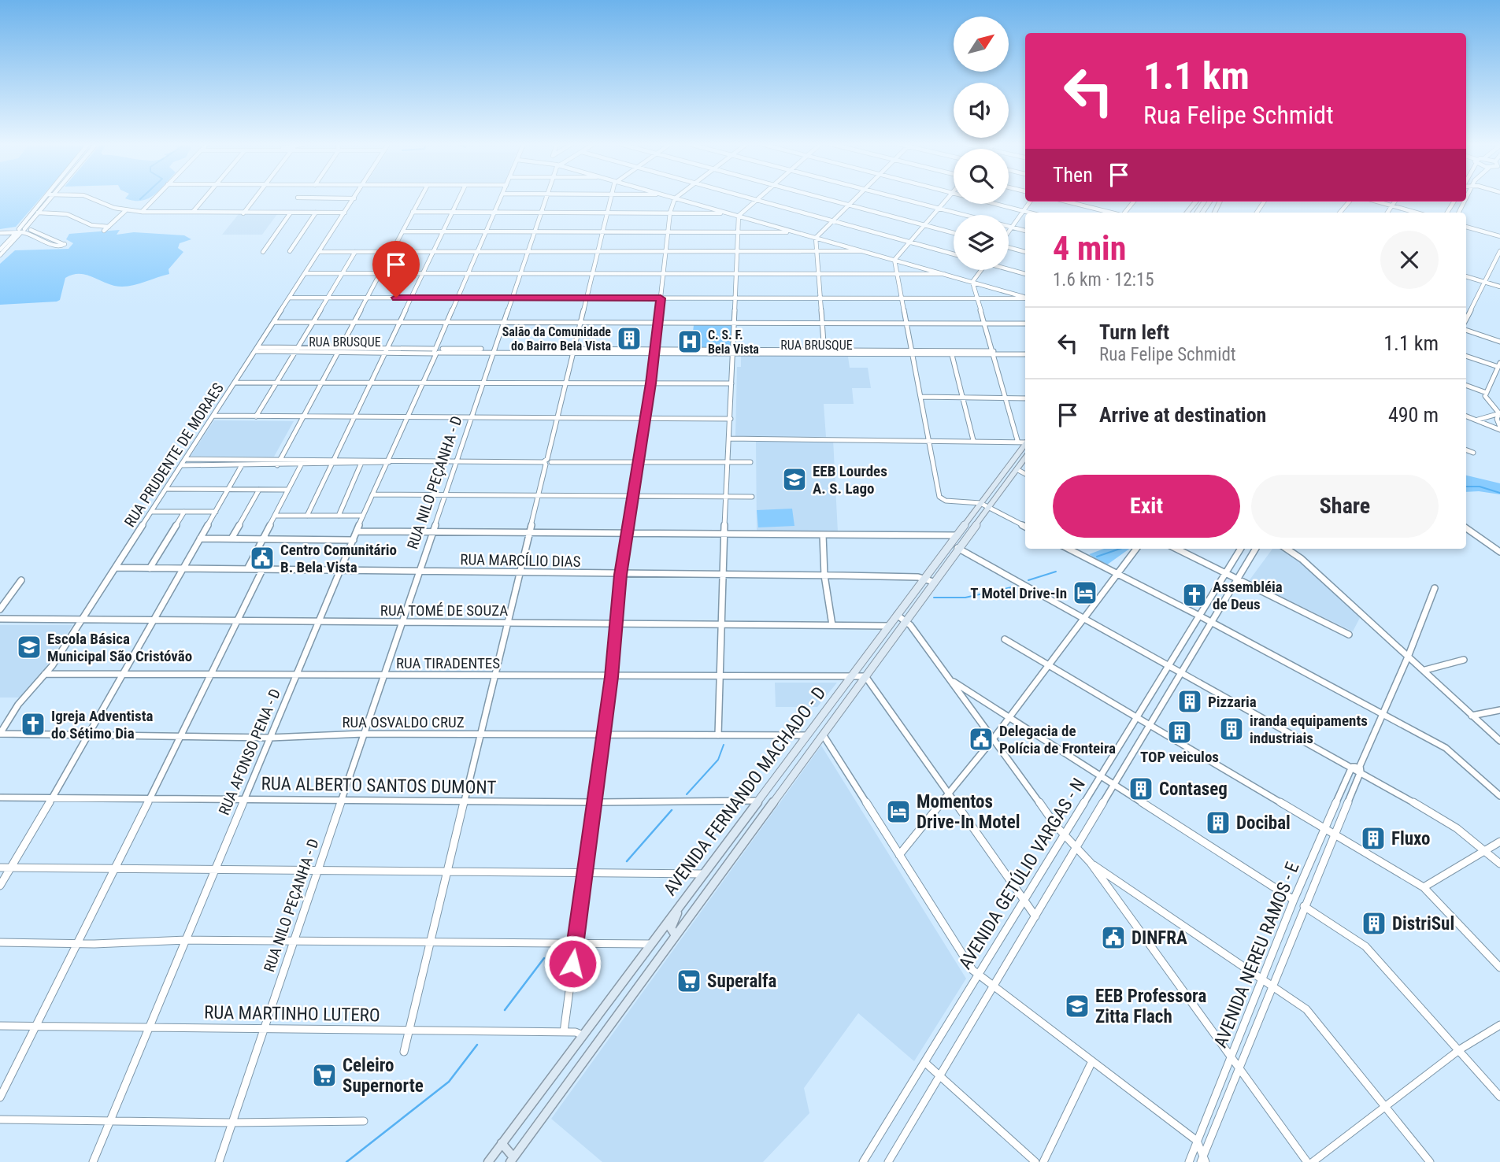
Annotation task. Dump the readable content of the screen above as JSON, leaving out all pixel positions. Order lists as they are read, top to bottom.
{
  "streets": {
    "main road": ["AVENIDA FERNANDO MACHADO - D"],
    "street": [
      "RUA BRUSQUE",
      "RUA PRUDENTE DE MORAES",
      "RUA NILO PEÇANHA - D",
      "RUA MARCÍLIO DIAS",
      "RUA TOMÉ DE SOUZA",
      "RUA TIRADENTES",
      "RUA OSVALDO CRUZ",
      "RUA AFONSO PENA - D",
      "RUA ALBERTO SANTOS DUMONT",
      "AVENIDA GETÚLIO VARGAS - N",
      "AVENIDA NEREU RAMOS - E",
      "RUA MARTINHO LUTERO"
    ]
  },
  "crossings": [
    ["RUA BRUSQUE", "RUA PRUDENTE DE MORAES"],
    ["RUA BRUSQUE", "RUA NILO PEÇANHA - D"],
    ["RUA BRUSQUE", "RUA AFONSO PENA - D"],
    ["RUA PRUDENTE DE MORAES", "RUA MARCÍLIO DIAS"],
    ["RUA PRUDENTE DE MORAES", "RUA TOMÉ DE SOUZA"],
    ["RUA PRUDENTE DE MORAES", "RUA TIRADENTES"],
    ["RUA PRUDENTE DE MORAES", "RUA OSVALDO CRUZ"],
    ["RUA NILO PEÇANHA - D", "RUA MARCÍLIO DIAS"],
    ["RUA NILO PEÇANHA - D", "RUA TOMÉ DE SOUZA"],
    ["RUA NILO PEÇANHA - D", "RUA TIRADENTES"],
    ["RUA NILO PEÇANHA - D", "RUA OSVALDO CRUZ"],
    ["RUA NILO PEÇANHA - D", "RUA ALBERTO SANTOS DUMONT"],
    ["RUA NILO PEÇANHA - D", "RUA MARTINHO LUTERO"],
    ["RUA MARCÍLIO DIAS", "RUA AFONSO PENA - D"],
    ["RUA MARCÍLIO DIAS", "AVENIDA FERNANDO MACHADO - D"],
    ["RUA TOMÉ DE SOUZA", "RUA AFONSO PENA - D"],
    ["RUA TOMÉ DE SOUZA", "AVENIDA FERNANDO MACHADO - D"],
    ["RUA TIRADENTES", "RUA AFONSO PENA - D"],
    ["RUA TIRADENTES", "AVENIDA FERNANDO MACHADO - D"],
    ["RUA OSVALDO CRUZ", "RUA AFONSO PENA - D"],
    ["RUA OSVALDO CRUZ", "AVENIDA FERNANDO MACHADO - D"],
    ["RUA AFONSO PENA - D", "RUA ALBERTO SANTOS DUMONT"],
    ["RUA AFONSO PENA - D", "RUA MARTINHO LUTERO"],
    ["RUA ALBERTO SANTOS DUMONT", "AVENIDA FERNANDO MACHADO - D"],
    ["AVENIDA FERNANDO MACHADO - D", "RUA MARTINHO LUTERO"]
  ],
  "places": {
    "building": [
      "Salão da Comunidade do Bairro Bela Vista",
      "Pizzaria",
      "iranda equipaments industriais",
      "TOP veiculos",
      "Contaseg",
      "Docibal",
      "Fluxo",
      "DistriSul"
    ],
    "hospital": ["C. S. F. Bela Vista"],
    "school or university": ["EEB Lourdes A. S. Lago", "Escola Básica Municipal São Cristóvão", "EEB Professora Zitta Flach"],
    "public building": ["Centro Comunitário B. Bela Vista", "Delegacia de Polícia de Fronteira", "DINFRA"],
    "hotel": ["T Motel Drive-In", "Momentos Drive-In Motel"],
    "church": ["Assembléia de Deus", "Igreja Adventista do Sétimo Dia"],
    "supermarket": ["Superalfa", "Celeiro Supernorte"]
  },
  "north": "top right",
  "page": {
    "turn": ["1.1 km", "Rua Felipe Schmidt"],
    "then": "Then",
    "heading": ["4 min", "1.6 km · 12:15"],
    "list": [
      {
        "name": "Turn left",
        "note": "Rua Felipe Schmidt",
        "value": "1.1 km"
      },
      {
        "name": "Arrive at destination",
        "value": "490 m"
      }
    ],
    "buttons": ["Exit", "Share"]
  }
}
